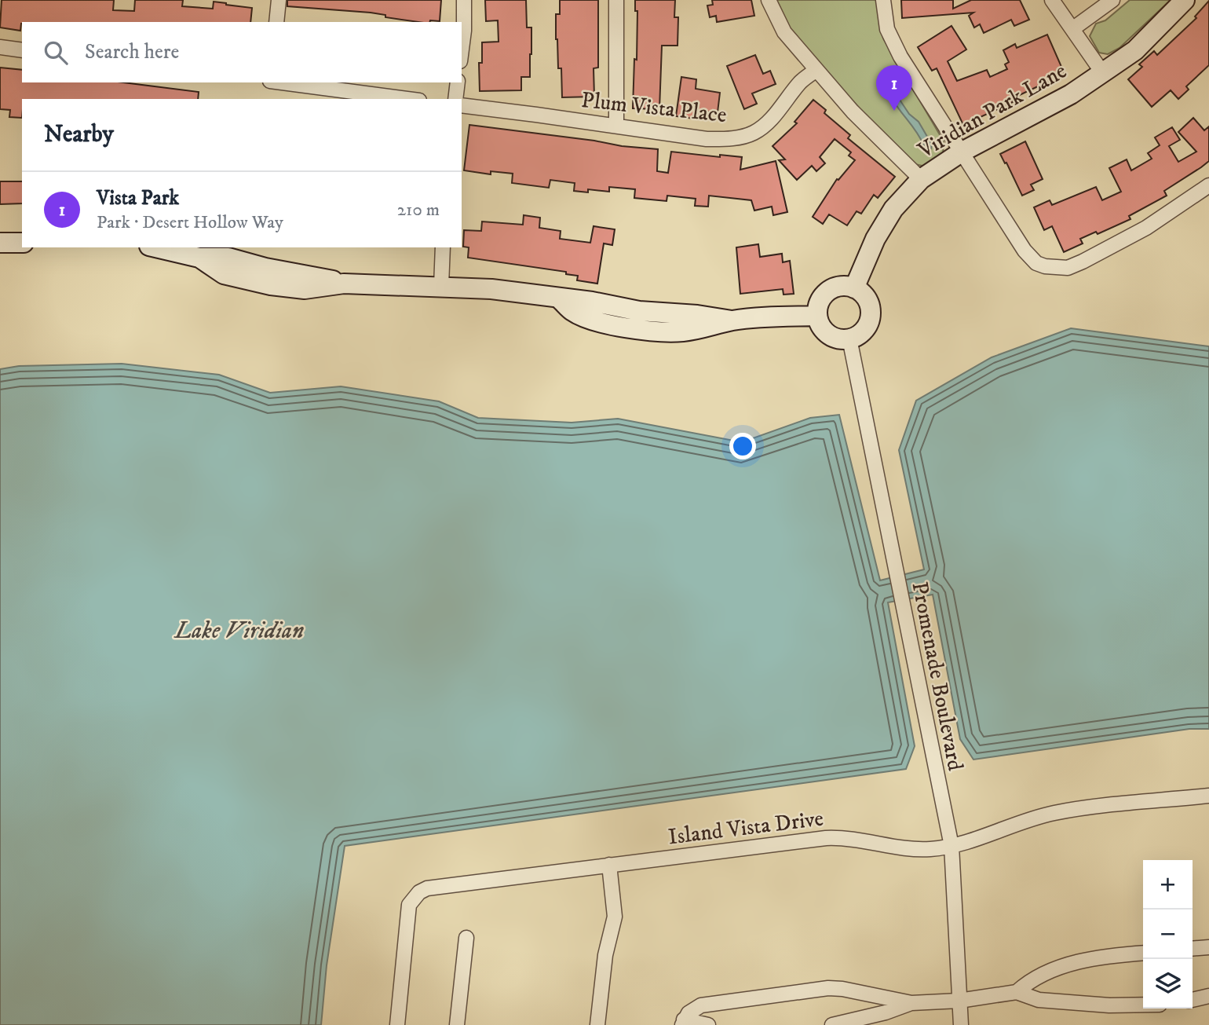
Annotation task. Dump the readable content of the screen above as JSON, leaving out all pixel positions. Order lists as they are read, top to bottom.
{
  "streets": {
    "street": [
      "Plum Vista Place",
      "Viridian Park Lane",
      "Promenade Boulevard",
      "Island Vista Drive"
    ]
  },
  "crossings": [
    ["Viridian Park Lane", "Promenade Boulevard"],
    ["Promenade Boulevard", "Island Vista Drive"]
  ],
  "water": ["Lake Viridian"],
  "page": {
    "search": "Search here",
    "pins": "1",
    "heading": "Nearby",
    "list": [
      {
        "mark": "1",
        "name": "Vista Park",
        "note": "Park · Desert Hollow Way",
        "value": "210 m"
      }
    ],
    "map_buttons": ["+", "−"]
  }
}
